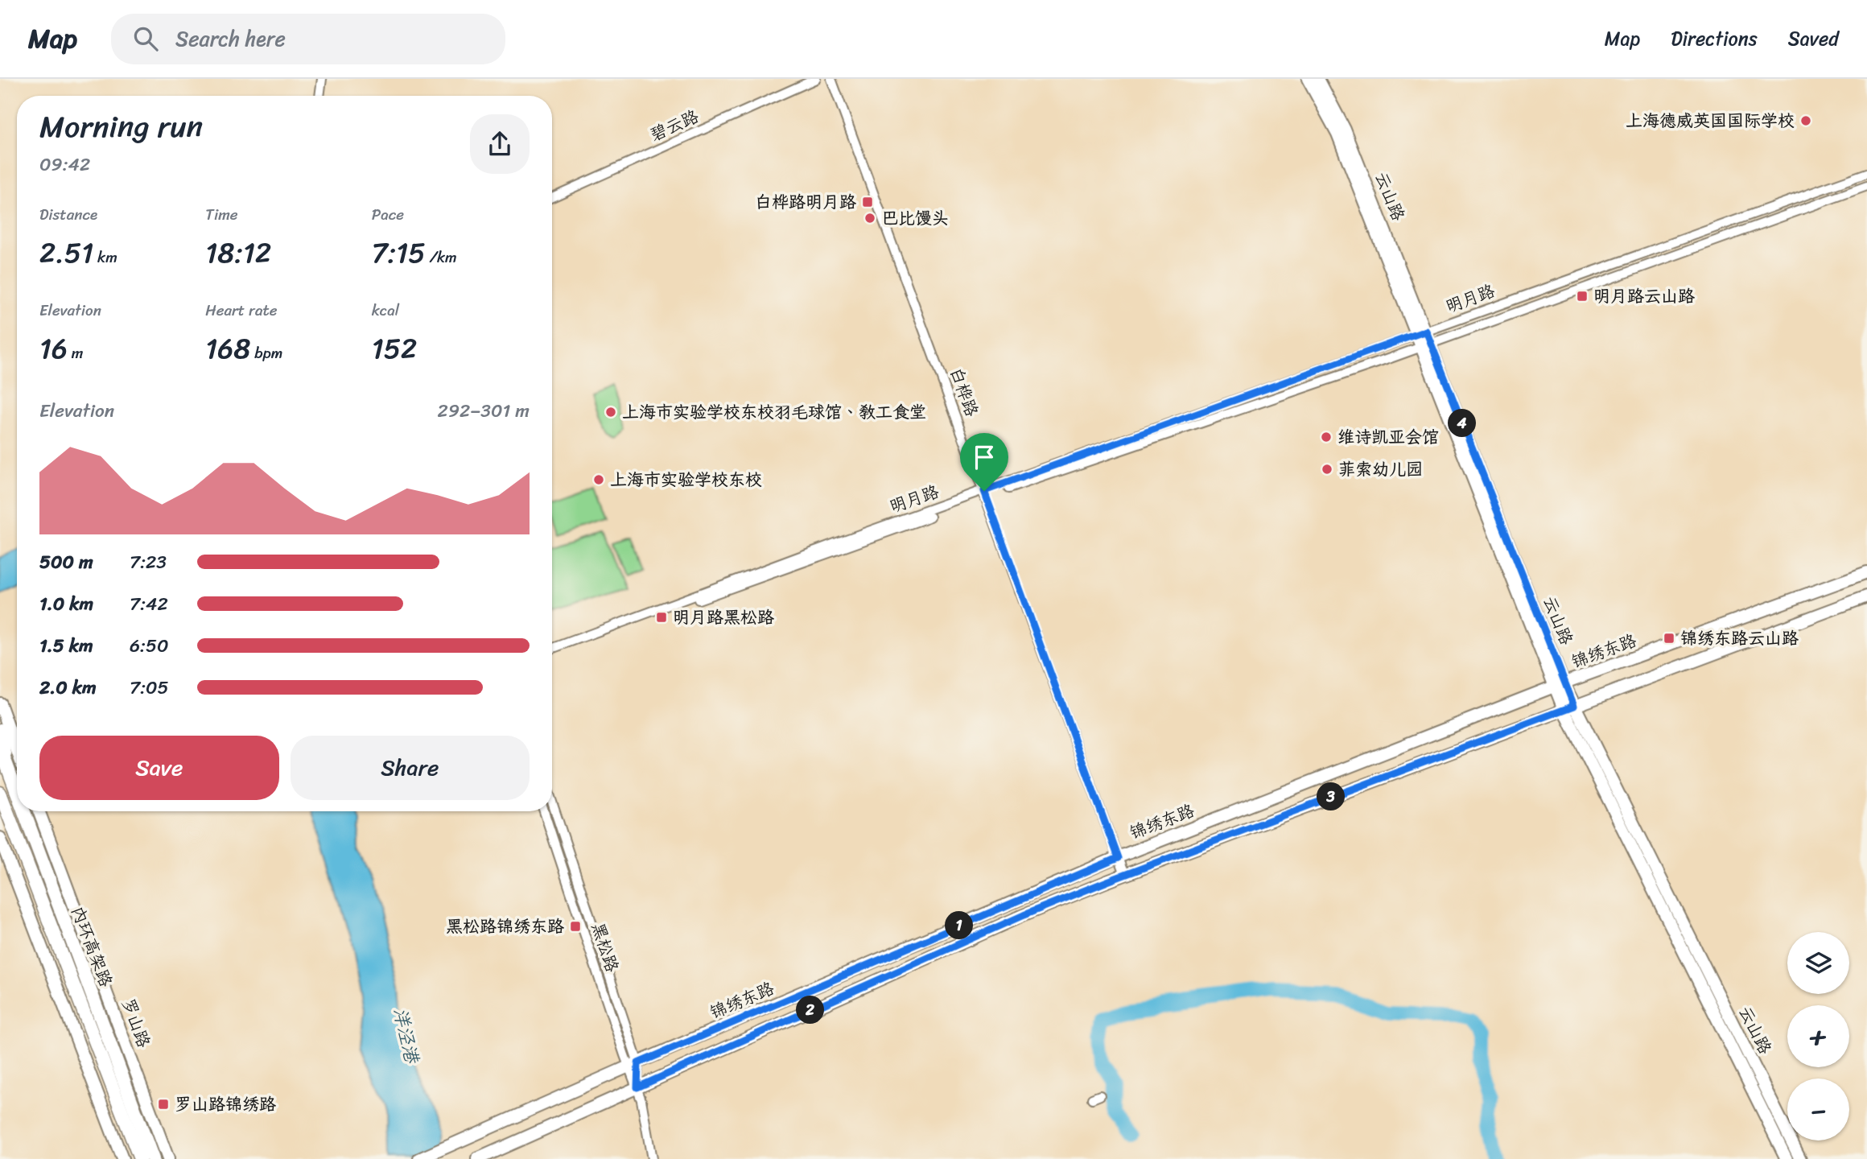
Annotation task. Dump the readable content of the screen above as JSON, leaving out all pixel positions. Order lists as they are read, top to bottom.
{
  "streets": {
    "highway": ["内环高架路"],
    "main road": ["云山路", "锦绣东路", "罗山路"],
    "street": [
      "碧云路",
      "明月路",
      "白桦路",
      "黑松路"
    ]
  },
  "crossings": [
    ["云山路", "明月路"],
    ["云山路", "锦绣东路"],
    ["明月路", "白桦路"],
    ["白桦路", "锦绣东路"],
    ["锦绣东路", "黑松路"]
  ],
  "water": ["洋泾港"],
  "places": {
    "other": [
      "上海德威英国国际学校",
      "巴比馒头",
      "上海市实验学校东校羽毛球馆、教工食堂",
      "维诗凯亚会馆",
      "菲索幼儿园",
      "上海市实验学校东校"
    ],
    "transit": [
      "白桦路明月路",
      "明月路云山路",
      "明月路黑松路",
      "锦绣东路云山路",
      "黑松路锦绣东路",
      "罗山路锦绣路"
    ]
  },
  "page": {
    "header": "Map",
    "search": "Search here",
    "nav": ["Map", "Directions", "Saved"],
    "heading": ["Morning run", "09:42"],
    "stats": [
      ["Distance", "2.51 km"],
      ["Time", "18:12"],
      ["Pace", "7:15 /km"],
      ["Elevation", "16 m"],
      ["Heart rate", "168 bpm"],
      ["kcal", "152"]
    ],
    "chart": ["Elevation", "292–301 m"],
    "pins": [
      "4",
      "3",
      "1",
      "2"
    ],
    "list": [
      {
        "name": "500 m",
        "note": "7:23"
      },
      {
        "name": "1.0 km",
        "note": "7:42"
      },
      {
        "name": "1.5 km",
        "note": "6:50"
      },
      {
        "name": "2.0 km",
        "note": "7:05"
      }
    ],
    "buttons": ["Save", "Share"],
    "map_buttons": ["+", "−"]
  }
}
